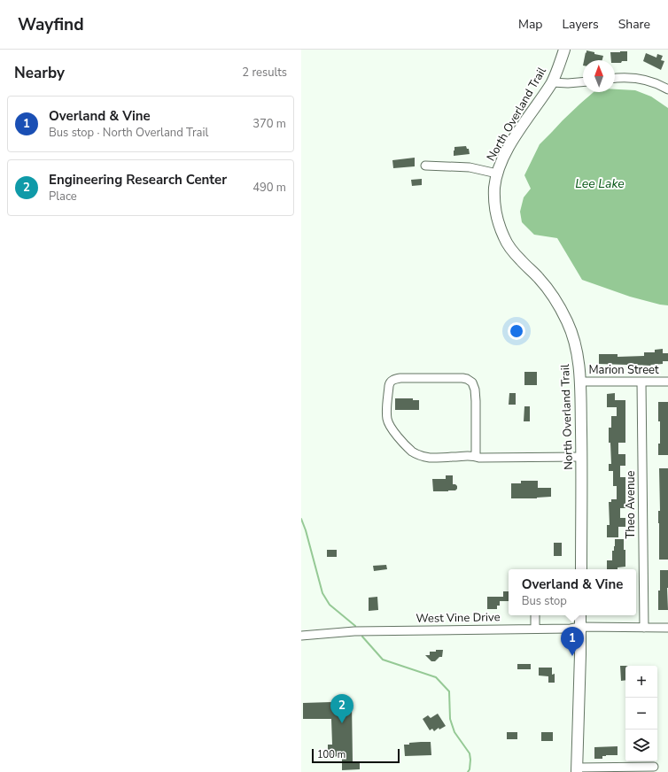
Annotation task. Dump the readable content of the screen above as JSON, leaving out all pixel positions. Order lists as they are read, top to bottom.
{
  "streets": {
    "main road": ["North Overland Trail"],
    "street": ["Marion Street", "Theo Avenue", "West Vine Drive"]
  },
  "crossings": [
    ["North Overland Trail", "Marion Street"],
    ["Marion Street", "Theo Avenue"],
    ["Theo Avenue", "West Vine Drive"]
  ],
  "water": ["Lee Lake"],
  "scale_bar": "100 m",
  "north": "top",
  "page": {
    "header": "Wayfind",
    "nav": ["Map", "Layers", "Share"],
    "heading": ["Nearby", "2 results"],
    "list": [
      {
        "mark": "1",
        "name": "Overland & Vine",
        "note": "Bus stop · North Overland Trail",
        "value": "370 m"
      },
      {
        "mark": "2",
        "name": "Engineering Research Center",
        "note": "Place",
        "value": "490 m"
      }
    ],
    "popup": ["Overland & Vine", "Bus stop"],
    "pins": ["1", "2"],
    "map_buttons": ["+", "−"],
    "scale": "100 m"
  }
}
